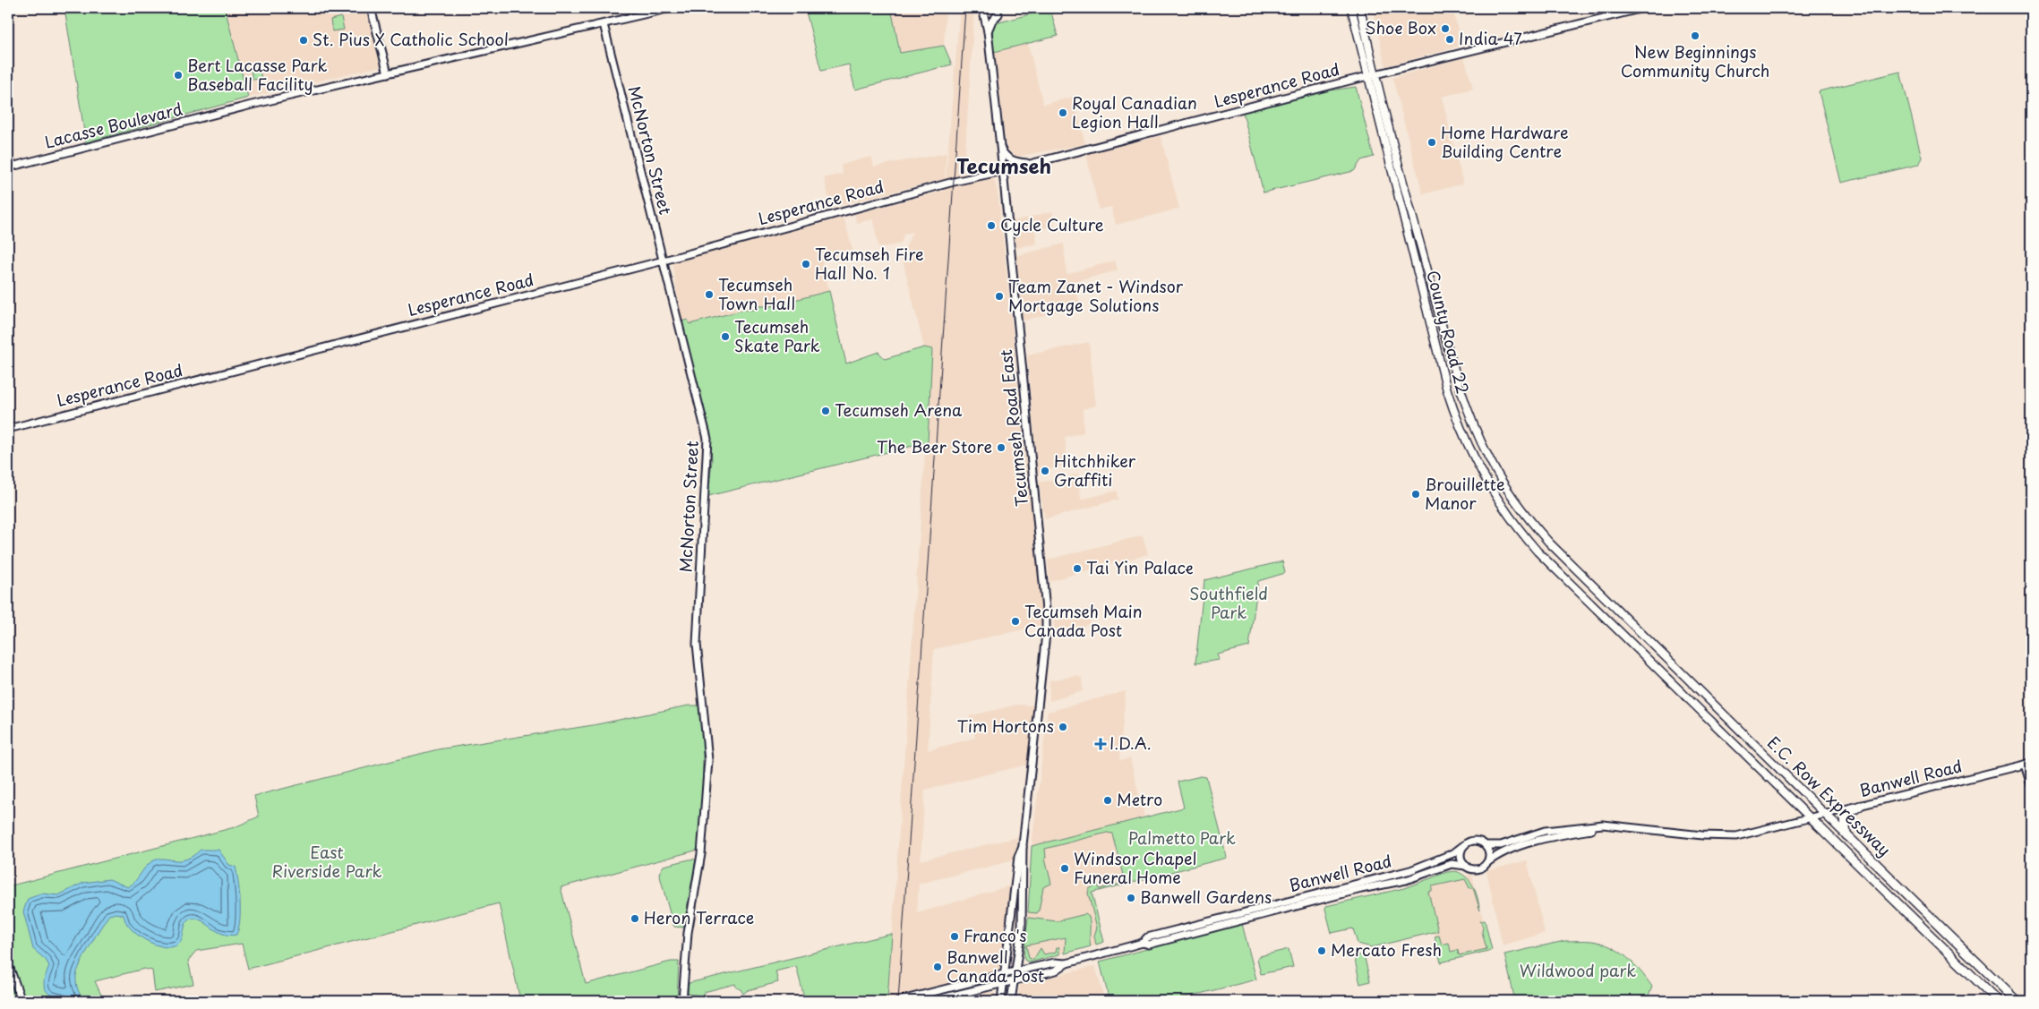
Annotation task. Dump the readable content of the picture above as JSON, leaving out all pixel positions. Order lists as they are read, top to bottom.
{
  "streets": {
    "highway": ["E.C. Row Expressway"],
    "main road": [
      "Lesperance Road",
      "Lacasse Boulevard",
      "McNorton Street",
      "County Road 22",
      "Tecumseh Road East",
      "Banwell Road"
    ]
  },
  "crossings": [
    ["Lesperance Road", "McNorton Street"],
    ["Lesperance Road", "County Road 22"],
    ["Lesperance Road", "Tecumseh Road East"],
    ["Lacasse Boulevard", "McNorton Street"],
    ["County Road 22", "E.C. Row Expressway"],
    ["Tecumseh Road East", "Banwell Road"],
    ["Banwell Road", "E.C. Row Expressway"]
  ],
  "districts": ["Tecumseh"],
  "parks": [
    "Southfield Park",
    "Palmetto Park",
    "East Riverside Park",
    "Wildwood park"
  ],
  "places": {
    "other": [
      "Shoe Box",
      "New Beginnings Community Church",
      "India 47",
      "St. Pius X Catholic School",
      "Bert Lacasse Park Baseball Facility",
      "Royal Canadian Legion Hall",
      "Home Hardware Building Centre",
      "Cycle Culture",
      "Tecumseh Fire Hall No. 1",
      "Tecumseh Town Hall",
      "Team Zanet - Windsor Mortgage Solutions",
      "Tecumseh Skate Park",
      "Tecumseh Arena",
      "The Beer Store",
      "Hitchhiker Graffiti",
      "Brouillette Manor",
      "Tai Yin Palace",
      "Tecumseh Main Canada Post",
      "Tim Hortons",
      "Metro",
      "Windsor Chapel Funeral Home",
      "Banwell Gardens",
      "Heron Terrace",
      "Franco's",
      "Mercato Fresh",
      "Banwell Canada Post"
    ],
    "health": ["I.D.A."]
  }
}
